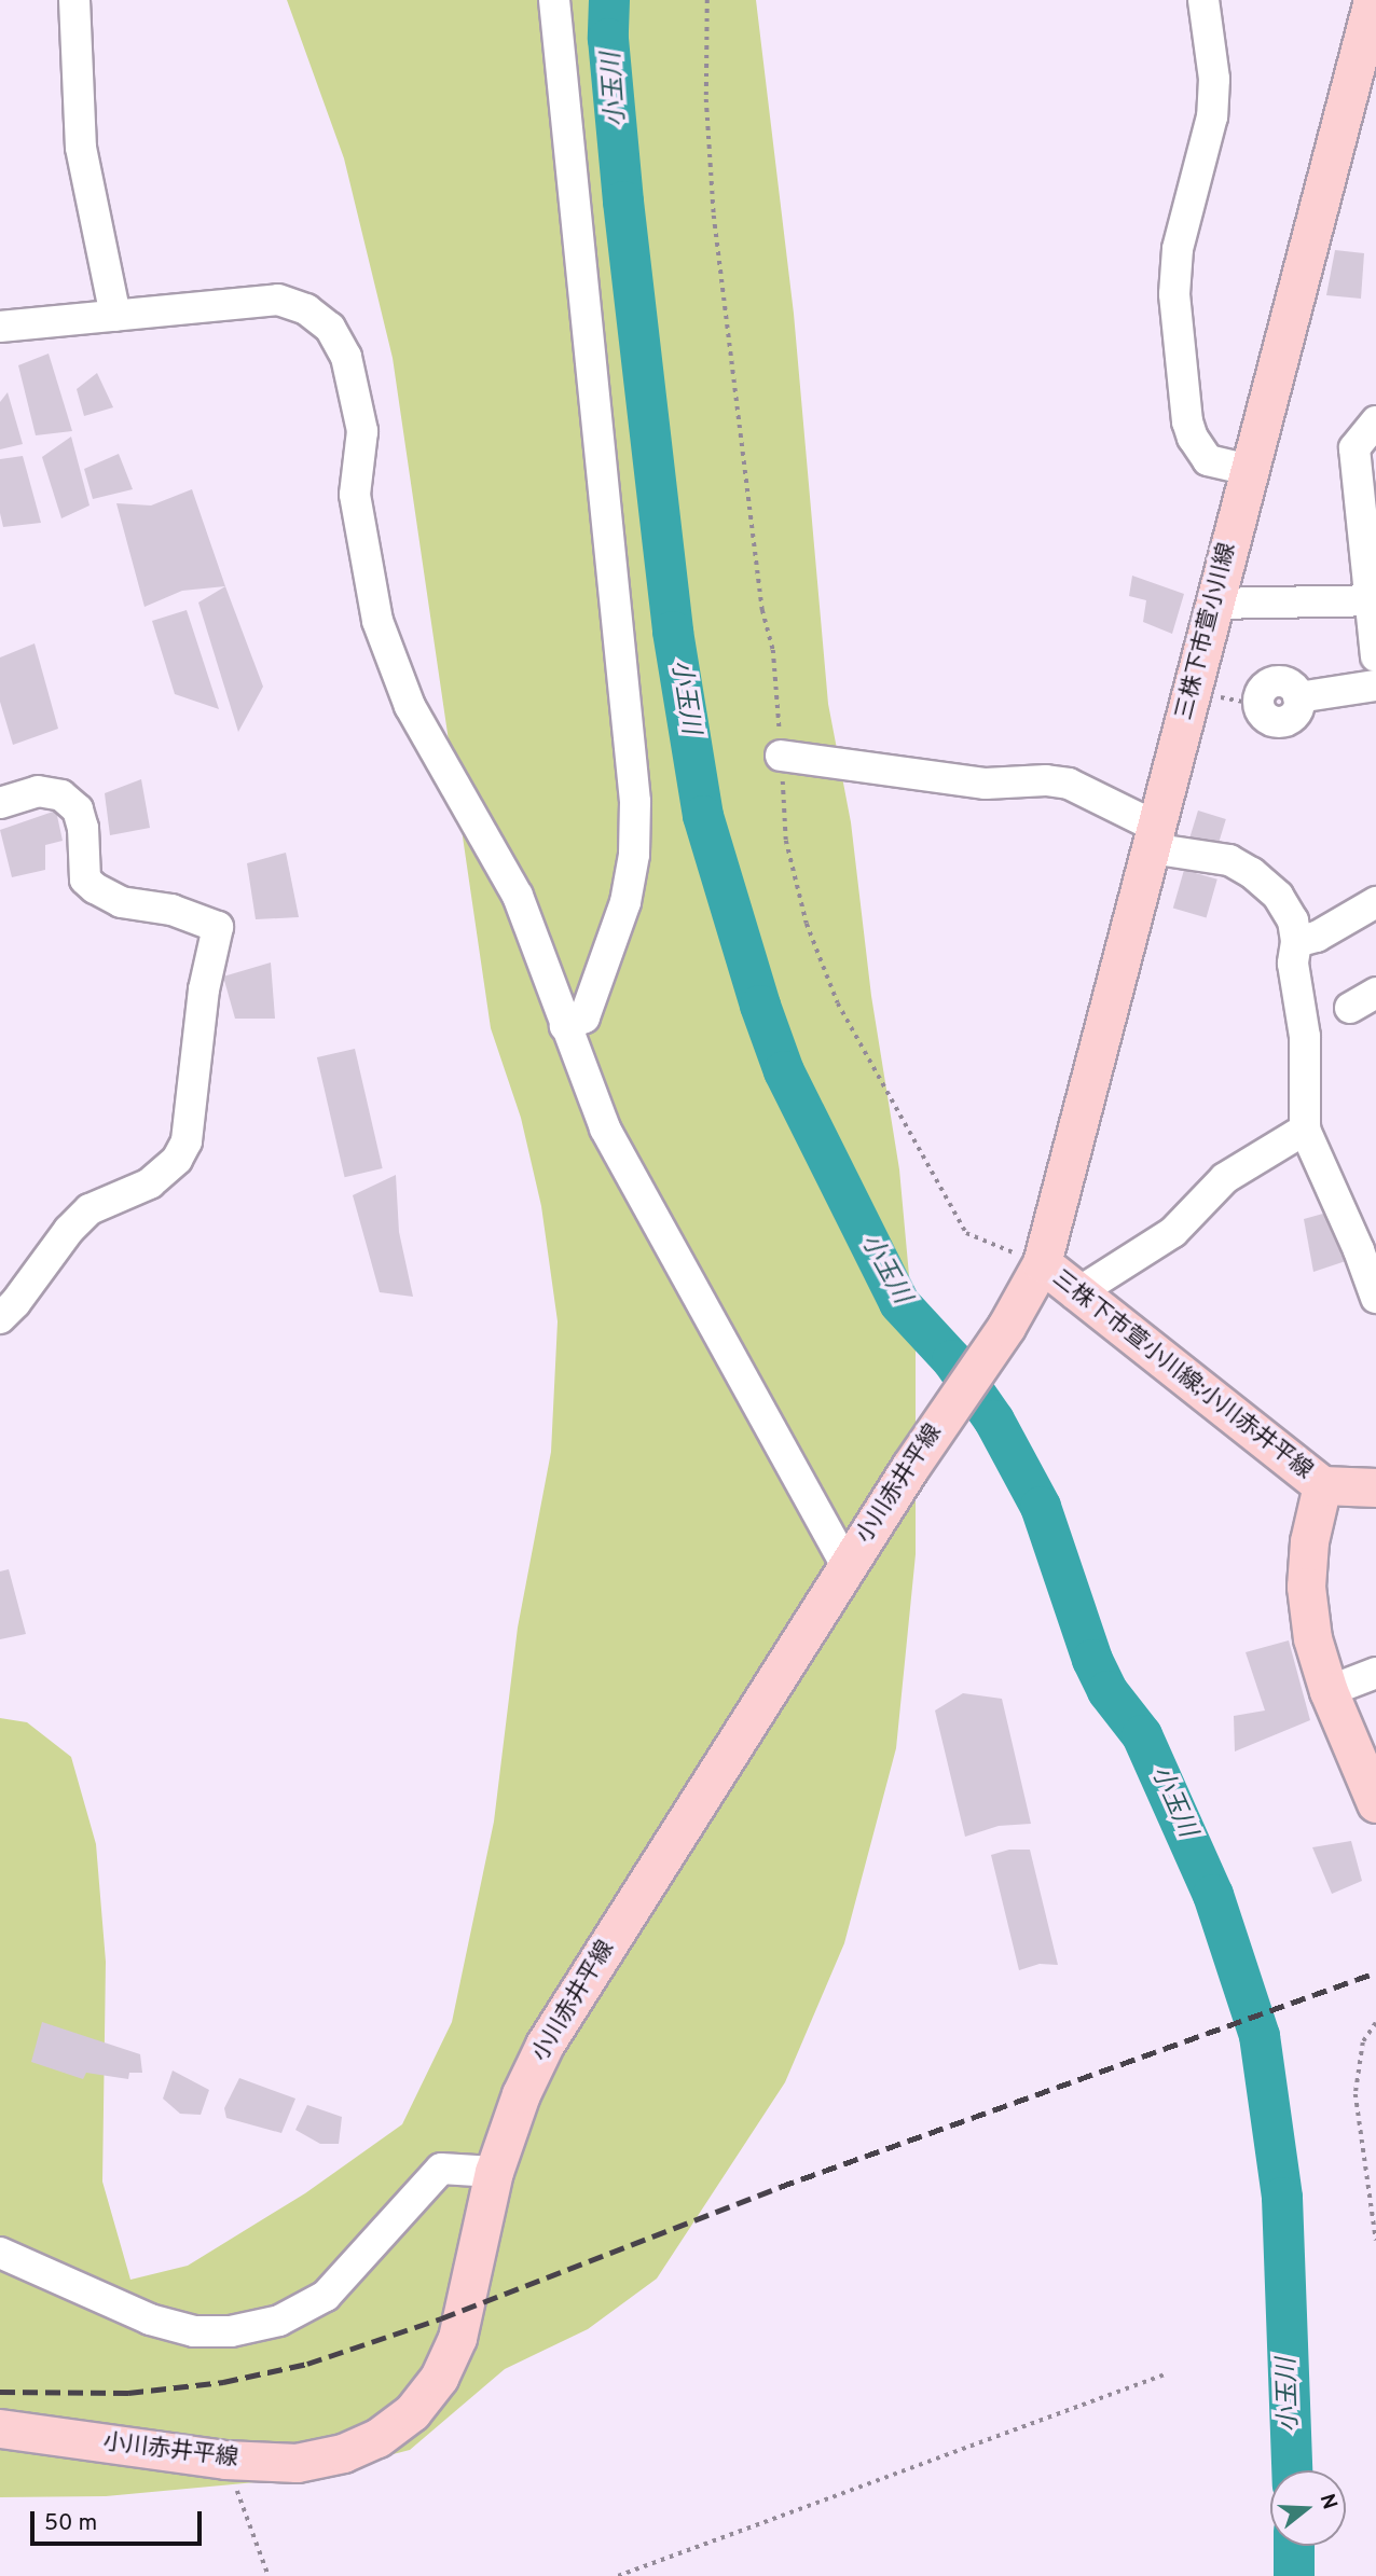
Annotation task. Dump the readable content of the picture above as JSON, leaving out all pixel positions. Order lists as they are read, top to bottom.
{
  "streets": {
    "main road": ["三株下市萱小川線", "三株下市萱小川線;小川赤井平線", "小川赤井平線"]
  },
  "crossings": [
    ["三株下市萱小川線", "三株下市萱小川線;小川赤井平線"],
    ["三株下市萱小川線", "小川赤井平線"],
    ["三株下市萱小川線;小川赤井平線", "小川赤井平線"]
  ],
  "water": ["小玉川"],
  "scale_bar": "50 m",
  "north": "right"
}
